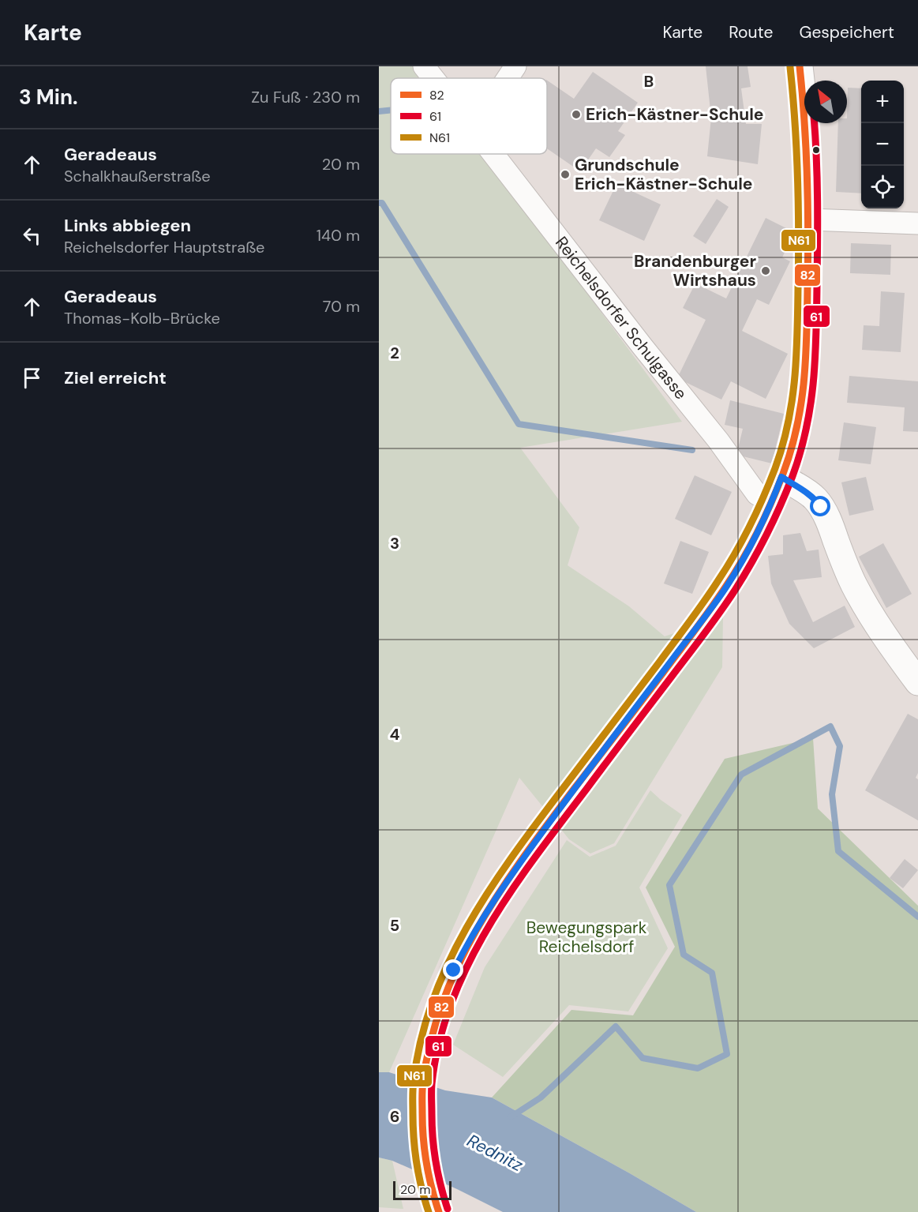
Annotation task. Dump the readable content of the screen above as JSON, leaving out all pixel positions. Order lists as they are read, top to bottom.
{
  "streets": {
    "street": ["Reichelsdorfer Schulgasse"]
  },
  "water": ["Rednitz"],
  "parks": ["Bewegungspark Reichelsdorf"],
  "places": ["Erich-Kästner-Schule", "Grundschule Erich-Kästner-Schule", "Brandenburger Wirtshaus"],
  "lines": ["transit line 82", "transit line N61", "transit line 61"],
  "legend": ["82", "61", "N61"],
  "scale_bar": "20 m",
  "north": "top left",
  "page": {
    "header": "Karte",
    "nav": ["Karte", "Route", "Gespeichert"],
    "heading": ["3 Min.", "Zu Fuß · 230 m"],
    "map_buttons": ["+", "−"],
    "list": [
      ["Geradeaus", "Schalkhaußerstraße", "20 m"],
      ["Links abbiegen", "Reichelsdorfer Hauptstraße", "140 m"],
      ["Geradeaus", "Thomas-Kolb-Brücke", "70 m"],
      "Ziel erreicht"
    ],
    "scale": "20 m"
  },
  "grid": {
    "columns": ["B"],
    "rows": [
      "2",
      "3",
      "4",
      "5",
      "6"
    ]
  }
}
